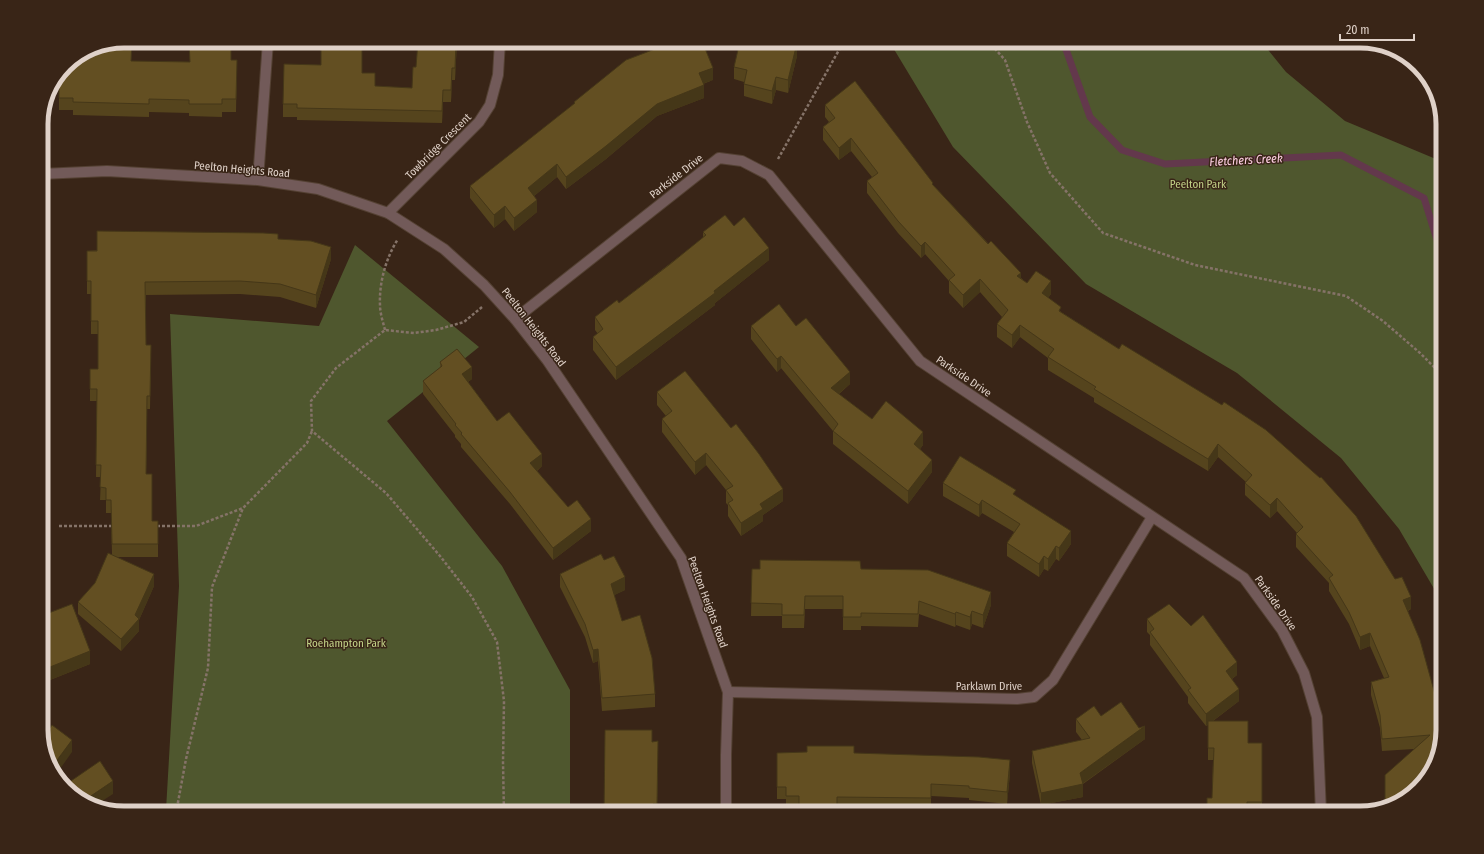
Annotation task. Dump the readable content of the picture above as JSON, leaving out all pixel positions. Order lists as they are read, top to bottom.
{
  "streets": {
    "street": [
      "Towbridge Crescent",
      "Peelton Heights Road",
      "Parkside Drive",
      "Parklawn Drive"
    ]
  },
  "crossings": [
    ["Towbridge Crescent", "Peelton Heights Road"],
    ["Peelton Heights Road", "Parkside Drive"],
    ["Peelton Heights Road", "Parklawn Drive"],
    ["Parkside Drive", "Parklawn Drive"]
  ],
  "water": ["Fletchers Creek"],
  "parks": ["Peelton Park", "Roehampton Park"],
  "scale_bar": "20 m"
}
